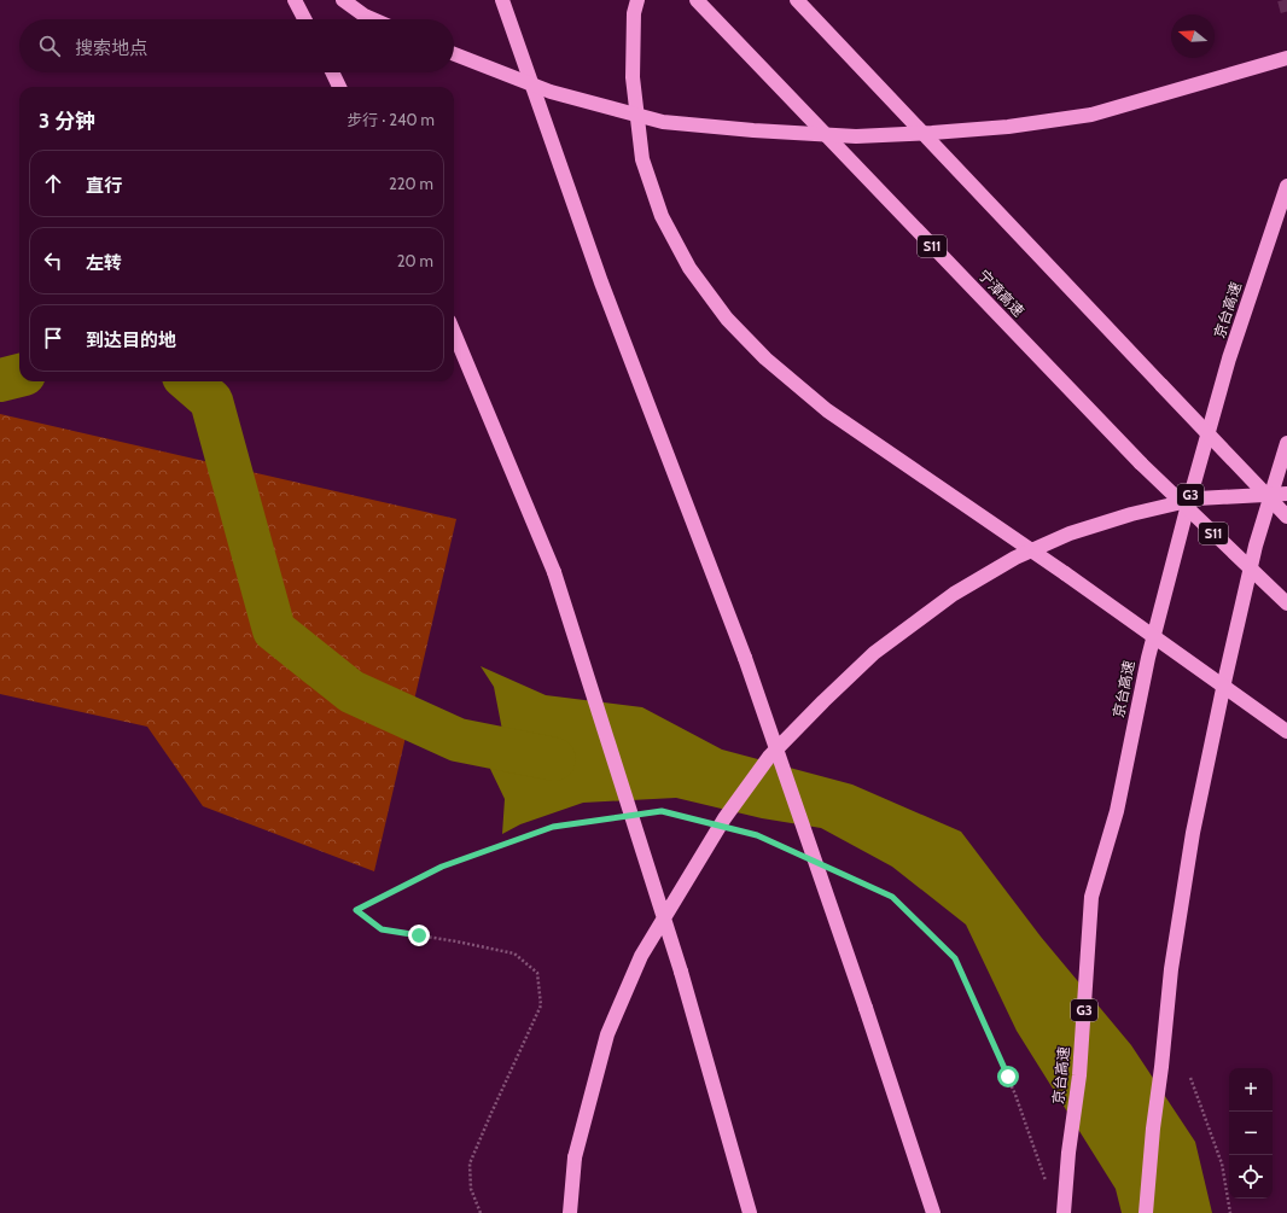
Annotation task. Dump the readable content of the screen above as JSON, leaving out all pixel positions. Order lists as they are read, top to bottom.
{
  "streets": {
    "highway": [
      "S11",
      "宁漳高速",
      "京台高速",
      "G3"
    ]
  },
  "north": "left",
  "page": {
    "search": "搜索地点",
    "heading": ["3 分钟", "步行 · 240 m"],
    "list": [
      ["直行", "220 m"],
      ["左转", "20 m"],
      "到达目的地"
    ],
    "map_buttons": ["+", "−"]
  }
}
